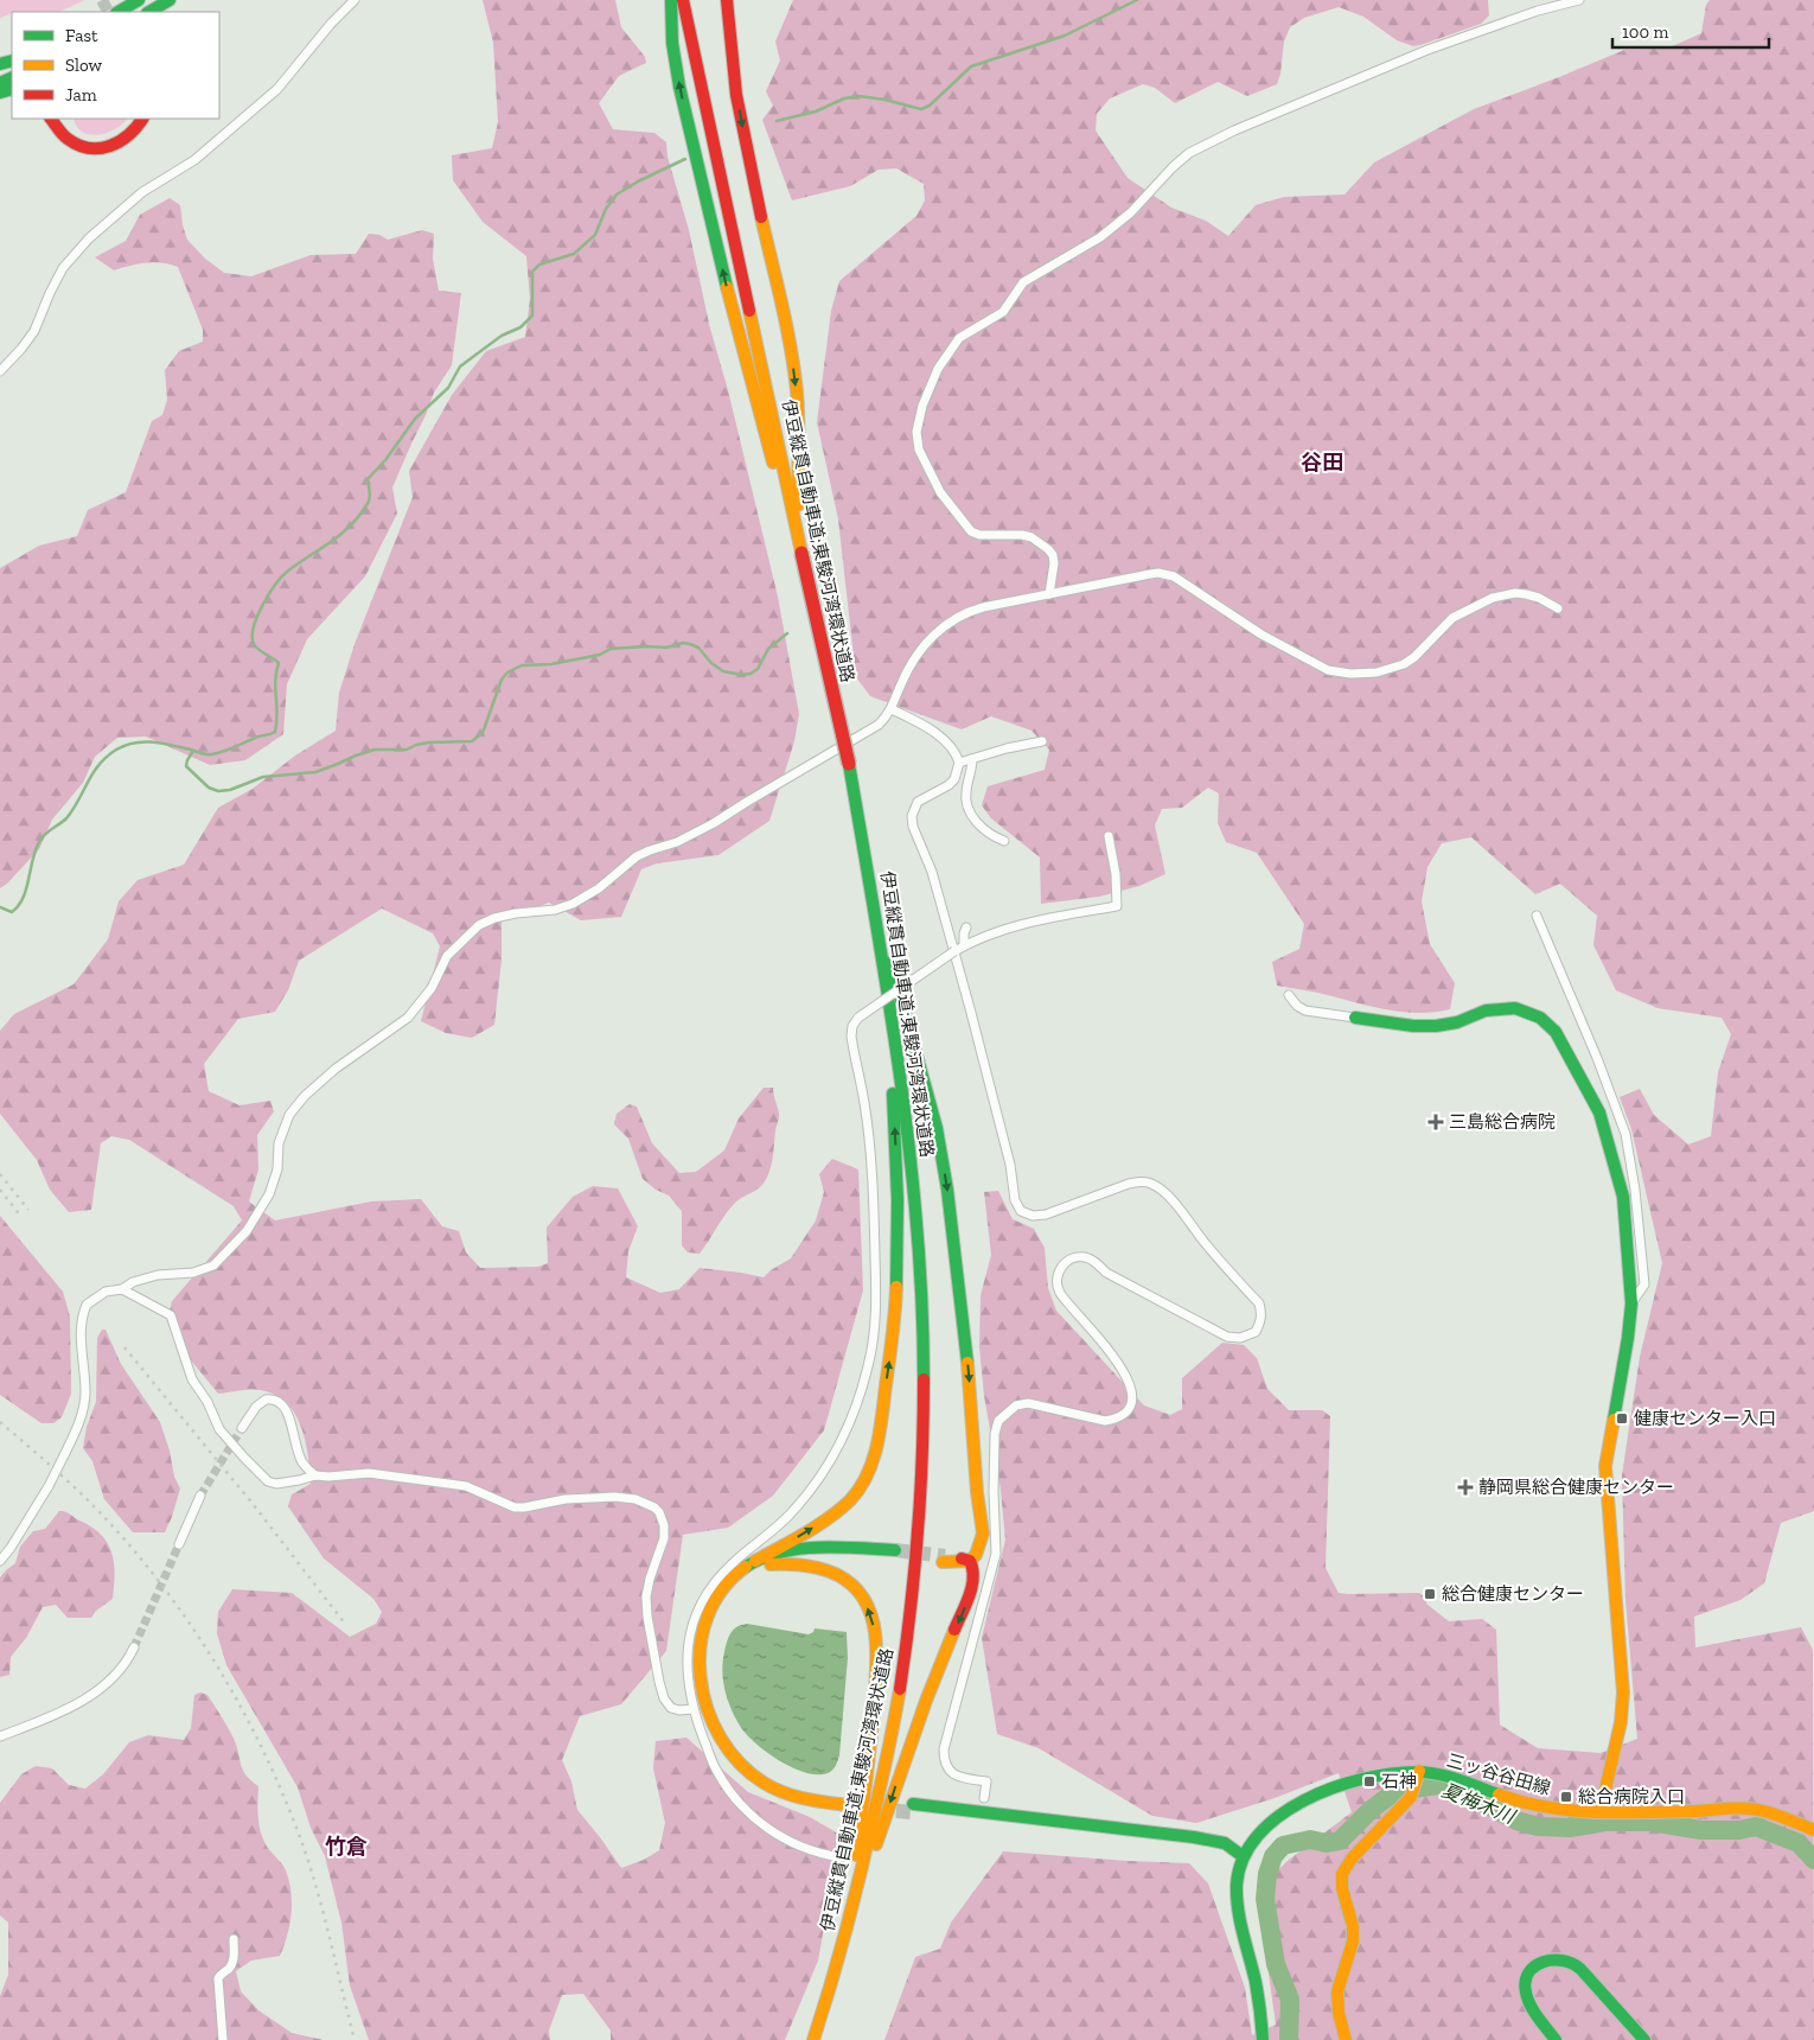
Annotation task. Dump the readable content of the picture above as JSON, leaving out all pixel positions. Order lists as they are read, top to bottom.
{
  "streets": {
    "main road": ["伊豆縦貫自動車道;東駿河湾環状道路", "三ッ谷谷田線"]
  },
  "districts": ["谷田", "竹倉"],
  "water": ["夏梅木川"],
  "places": {
    "health": ["三島総合病院", "静岡県総合健康センター"],
    "transit": [
      "健康センター入口",
      "総合健康センター",
      "石神",
      "総合病院入口"
    ]
  },
  "legend": ["Fast", "Slow", "Jam"],
  "scale_bar": "100 m"
}
